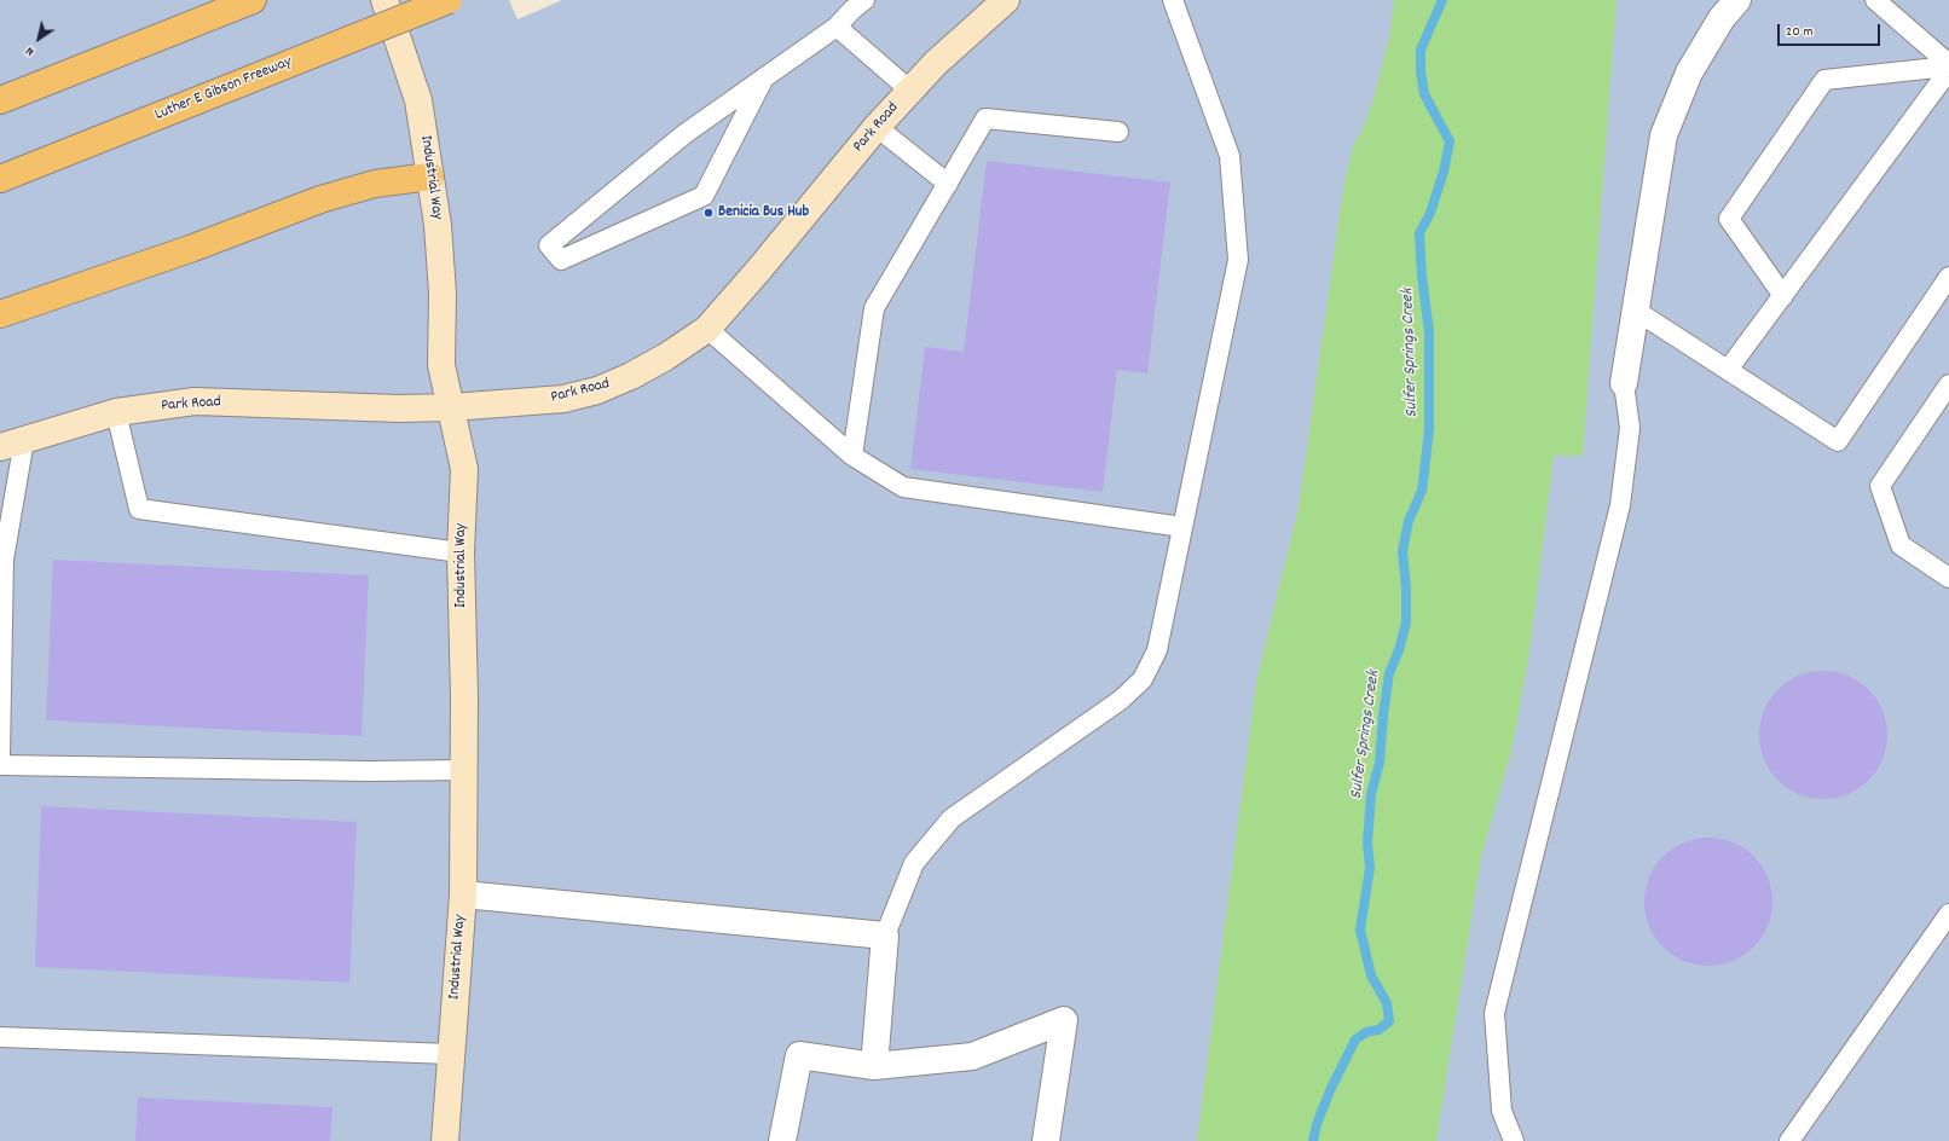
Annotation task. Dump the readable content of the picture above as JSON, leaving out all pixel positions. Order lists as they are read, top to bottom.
{
  "streets": {
    "highway": ["Luther E Gibson Freeway"],
    "street": ["Park Road", "Industrial Way"]
  },
  "crossings": [
    ["Park Road", "Industrial Way"]
  ],
  "water": ["Sulfer Springs Creek"],
  "places": ["Benicia Bus Hub"],
  "scale_bar": "20 m",
  "north": "bottom left"
}
